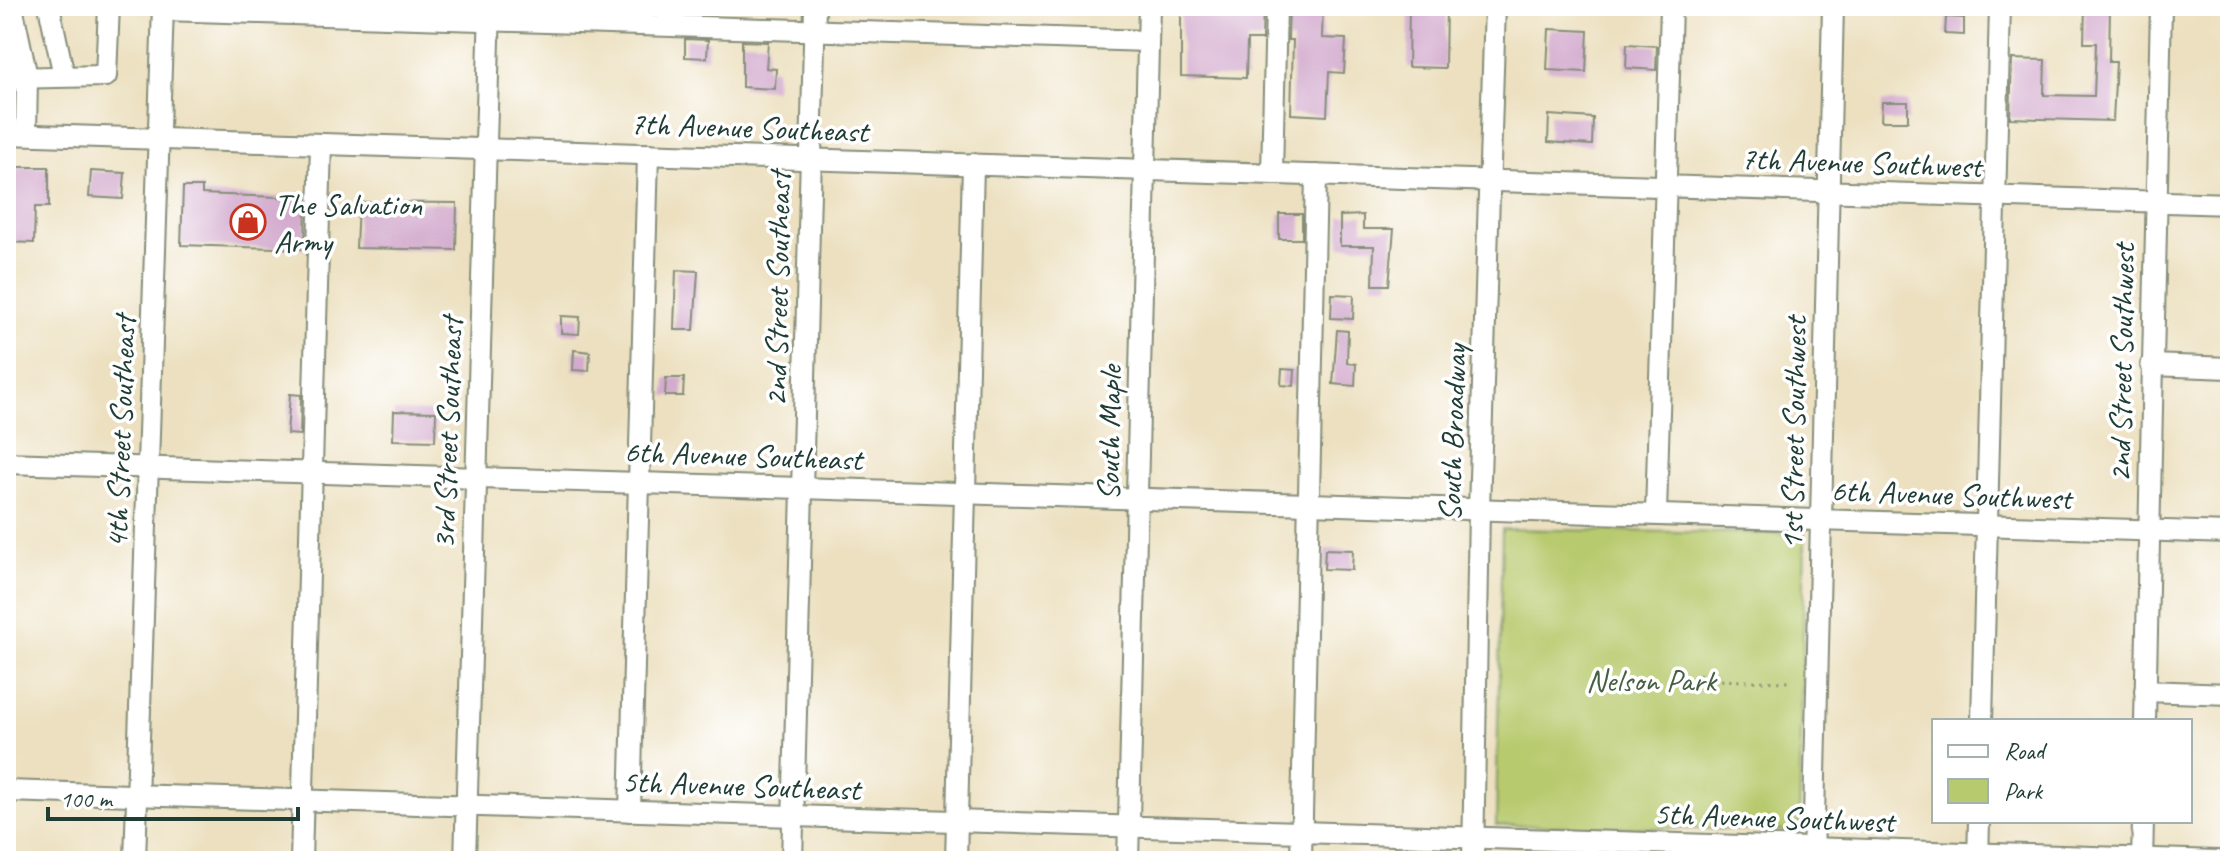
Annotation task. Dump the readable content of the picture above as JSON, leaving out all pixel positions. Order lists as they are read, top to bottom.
{
  "streets": {
    "street": [
      "7th Avenue Southeast",
      "7th Avenue Southwest",
      "2nd Street Southeast",
      "2nd Street Southwest",
      "4th Street Southeast",
      "3rd Street Southeast",
      "South Maple",
      "South Broadway",
      "1st Street Southwest",
      "6th Avenue Southeast",
      "6th Avenue Southwest",
      "5th Avenue Southeast",
      "5th Avenue Southwest"
    ]
  },
  "crossings": [
    ["7th Avenue Southeast", "7th Avenue Southwest"],
    ["7th Avenue Southeast", "2nd Street Southeast"],
    ["7th Avenue Southeast", "4th Street Southeast"],
    ["7th Avenue Southeast", "3rd Street Southeast"],
    ["7th Avenue Southeast", "South Maple"],
    ["7th Avenue Southeast", "South Broadway"],
    ["7th Avenue Southwest", "2nd Street Southwest"],
    ["7th Avenue Southwest", "South Broadway"],
    ["7th Avenue Southwest", "1st Street Southwest"],
    ["2nd Street Southeast", "6th Avenue Southeast"],
    ["2nd Street Southeast", "5th Avenue Southeast"],
    ["2nd Street Southwest", "6th Avenue Southwest"],
    ["4th Street Southeast", "6th Avenue Southeast"],
    ["4th Street Southeast", "5th Avenue Southeast"],
    ["3rd Street Southeast", "6th Avenue Southeast"],
    ["3rd Street Southeast", "5th Avenue Southeast"],
    ["South Maple", "6th Avenue Southeast"],
    ["South Maple", "5th Avenue Southeast"],
    ["South Broadway", "6th Avenue Southeast"],
    ["South Broadway", "6th Avenue Southwest"],
    ["South Broadway", "5th Avenue Southeast"],
    ["South Broadway", "5th Avenue Southwest"],
    ["1st Street Southwest", "6th Avenue Southwest"],
    ["1st Street Southwest", "5th Avenue Southwest"],
    ["6th Avenue Southeast", "6th Avenue Southwest"],
    ["5th Avenue Southeast", "5th Avenue Southwest"]
  ],
  "parks": ["Nelson Park"],
  "places": {
    "shop": ["The Salvation Army"]
  },
  "legend": ["Road", "Park"],
  "scale_bar": "100 m"
}
